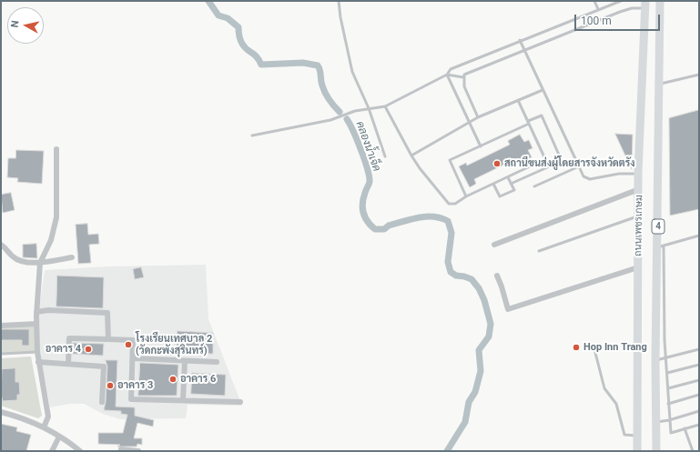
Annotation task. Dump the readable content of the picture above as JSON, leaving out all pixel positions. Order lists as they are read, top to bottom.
{
  "streets": {
    "main road": ["ถนนเพชรเกษม", "4"]
  },
  "water": ["คลองน้ำเจ็ด"],
  "places": [
    "สถานีขนส่งผู้โดยสารจังหวัดตรัง",
    "โรงเรียนเทศบาล 2 (วัดกะพังสุรินทร์)",
    "Hop Inn Trang",
    "อาคาร 4",
    "อาคาร 6",
    "อาคาร 3"
  ],
  "scale_bar": "100 m",
  "north": "left"
}
